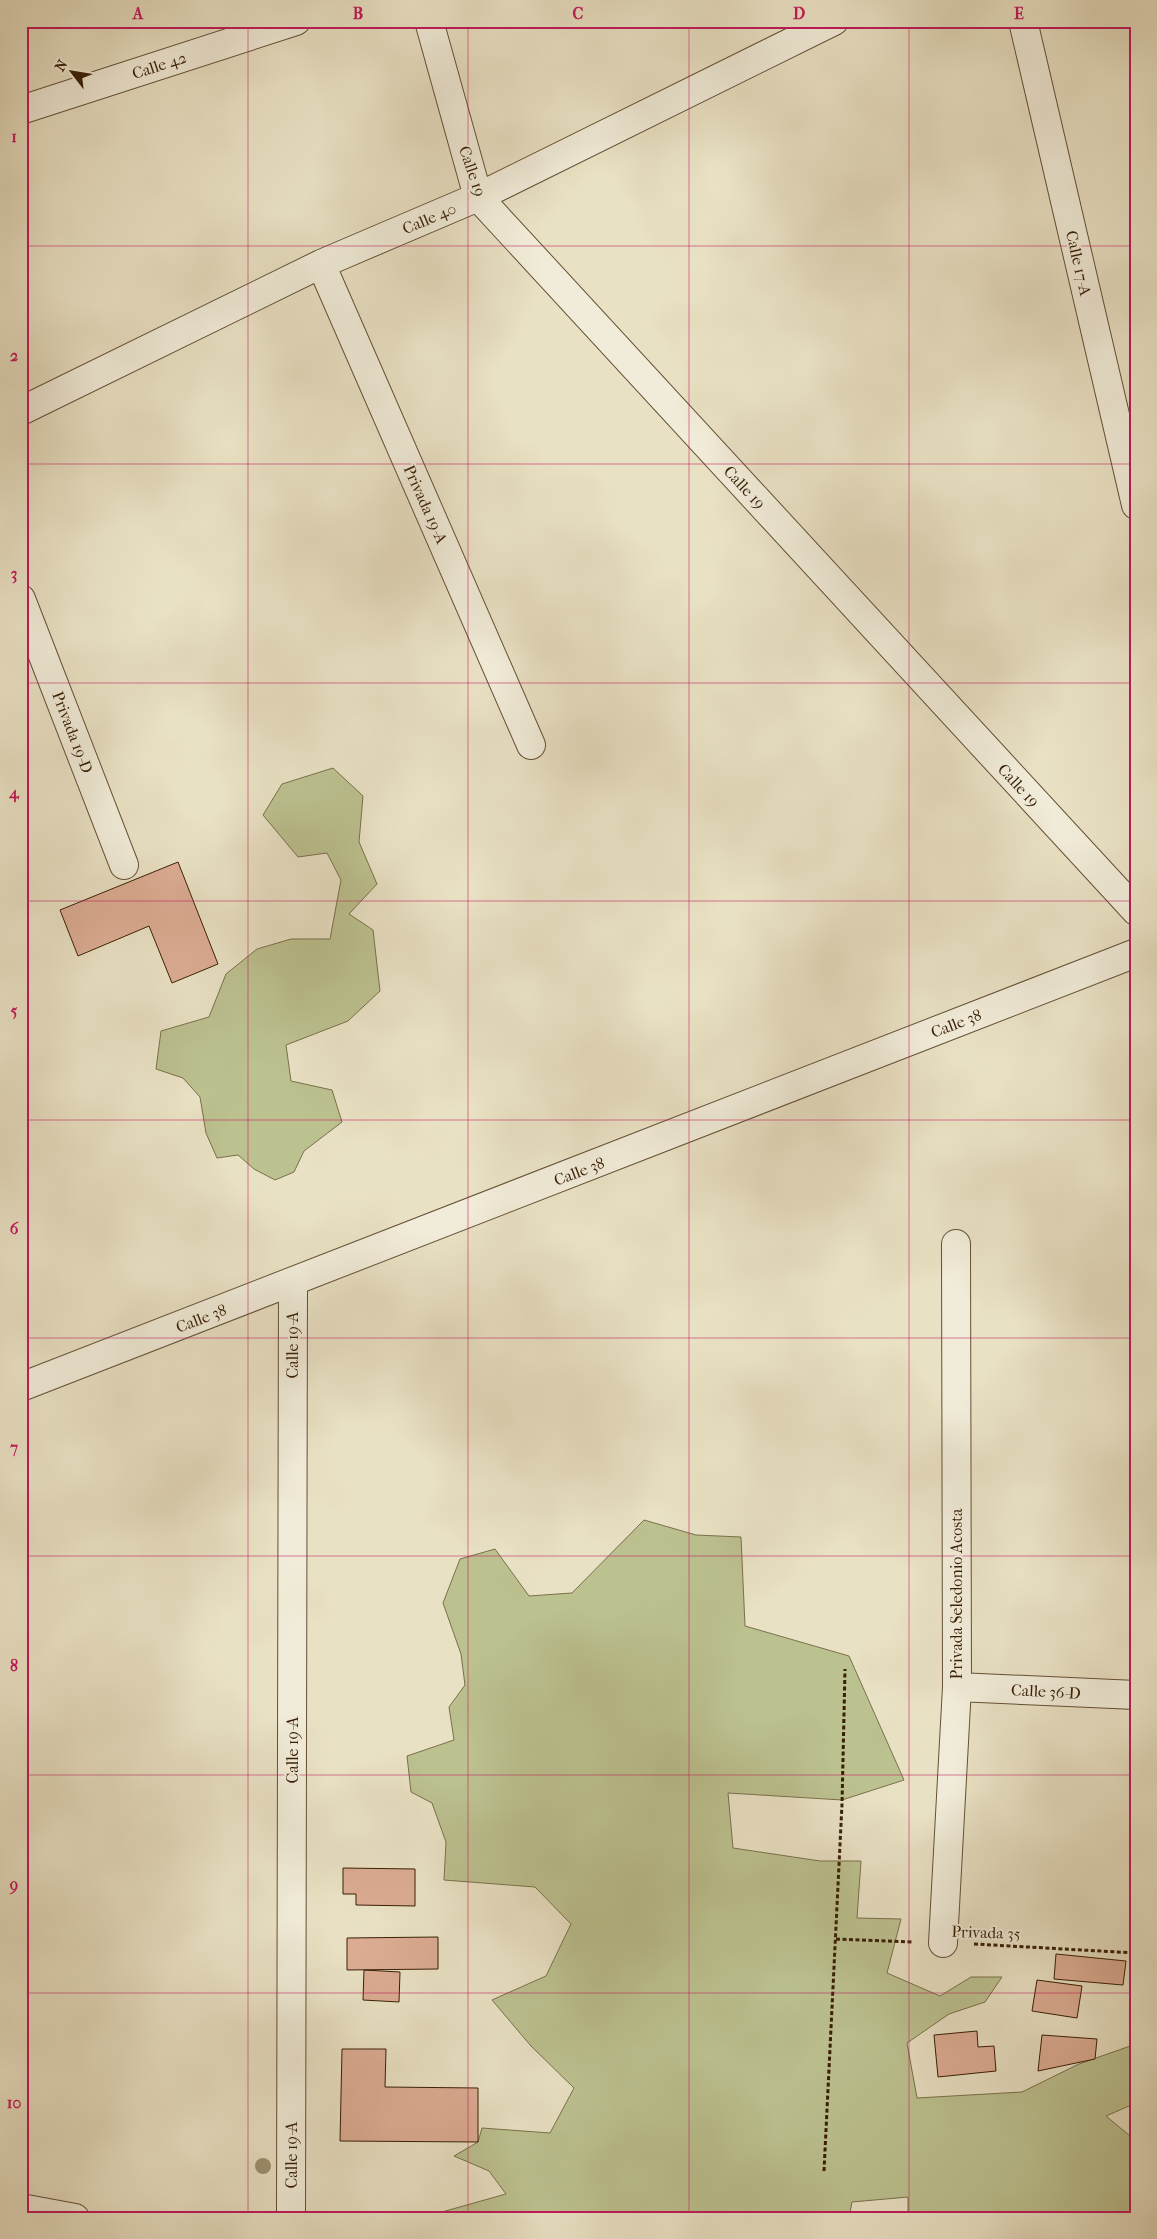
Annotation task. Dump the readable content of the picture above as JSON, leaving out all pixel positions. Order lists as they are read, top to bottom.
{
  "streets": {
    "street": [
      "Calle 42",
      "Calle 19",
      "Calle 40",
      "Calle 17-A",
      "Privada 19-A",
      "Privada 19-D",
      "Calle 38",
      "Calle 19-A",
      "Privada Seledonio Acosta",
      "Calle 36-D"
    ],
    "path": ["Privada 35"]
  },
  "crossings": [
    ["Calle 19", "Calle 40"],
    ["Calle 40", "Privada 19-A"],
    ["Calle 38", "Calle 19-A"],
    ["Privada Seledonio Acosta", "Calle 36-D"],
    ["Privada Seledonio Acosta", "Privada 35"]
  ],
  "north": "top left",
  "grid": {
    "columns": [
      "A",
      "B",
      "C",
      "D",
      "E"
    ],
    "rows": [
      "1",
      "2",
      "3",
      "4",
      "5",
      "6",
      "7",
      "8",
      "9",
      "10"
    ]
  }
}
